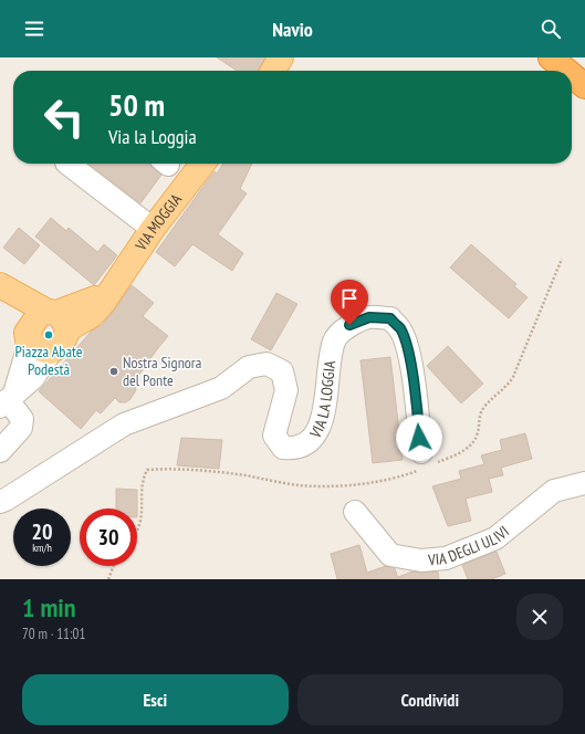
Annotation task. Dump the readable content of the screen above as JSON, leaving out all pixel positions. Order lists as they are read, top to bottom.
{
  "streets": {
    "main road": ["VIA MOGGIA"],
    "street": ["VIA LA LOGGIA", "VIA DEGLI ULIVI"]
  },
  "places": ["Piazza Abate Podestà", "Nostra Signora del Ponte"],
  "page": {
    "header": "Navio",
    "turn": ["50 m", "Via la Loggia"],
    "speed": "20 km/h",
    "limit": "30",
    "heading": ["1 min", "70 m · 11:01"],
    "buttons": ["Esci", "Condividi"]
  }
}
